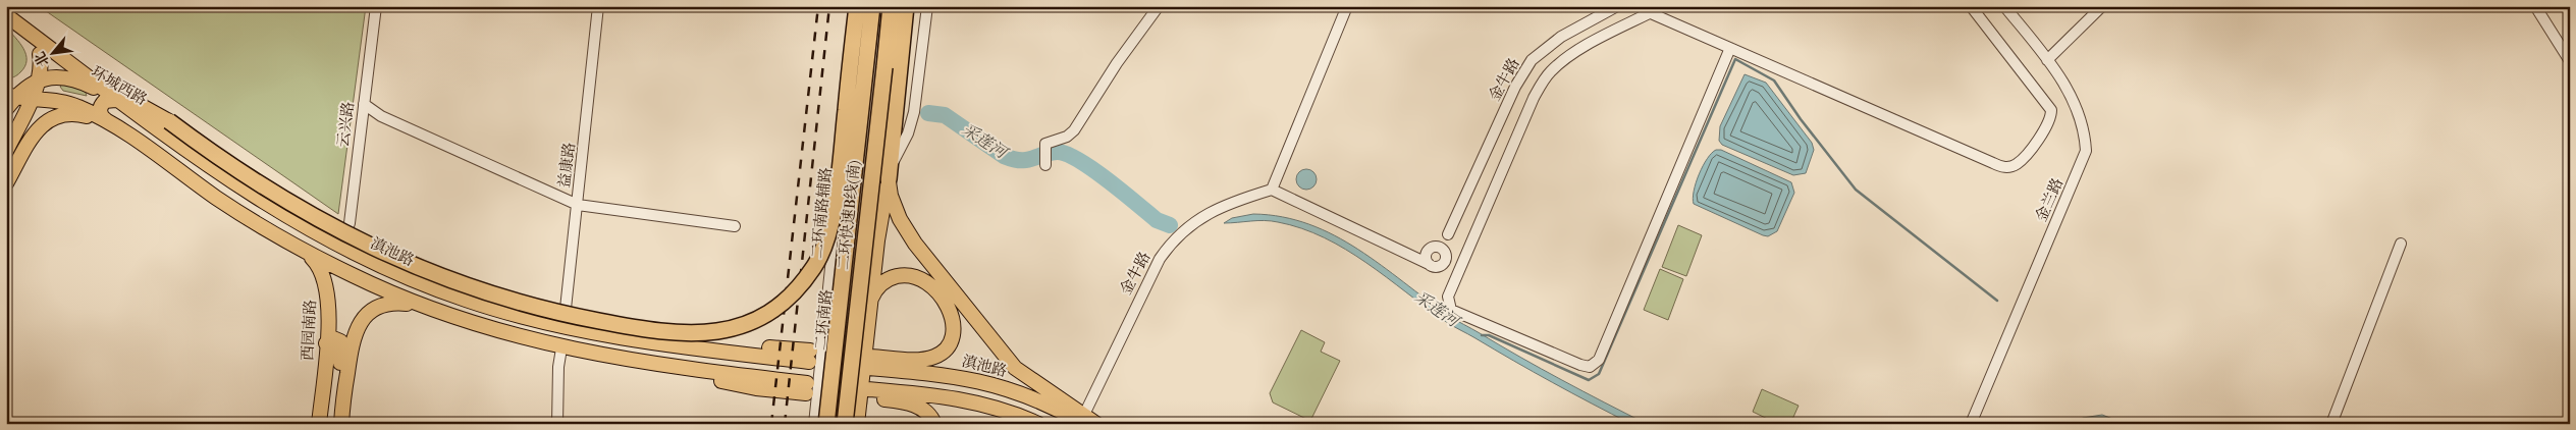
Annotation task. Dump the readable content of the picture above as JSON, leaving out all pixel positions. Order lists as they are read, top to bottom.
{
  "streets": {
    "highway": ["二环快速B线(南)"],
    "main road": [
      "环城西路",
      "滇池路",
      "二环南路",
      "西园南路"
    ],
    "street": [
      "金牛路",
      "云兴路",
      "益康路",
      "金兰路",
      "二环南路辅路"
    ]
  },
  "crossings": [
    ["金牛路", "滇池路"],
    ["云兴路", "滇池路"],
    ["益康路", "滇池路"]
  ],
  "water": ["采莲河"],
  "north": "bottom left"
}
